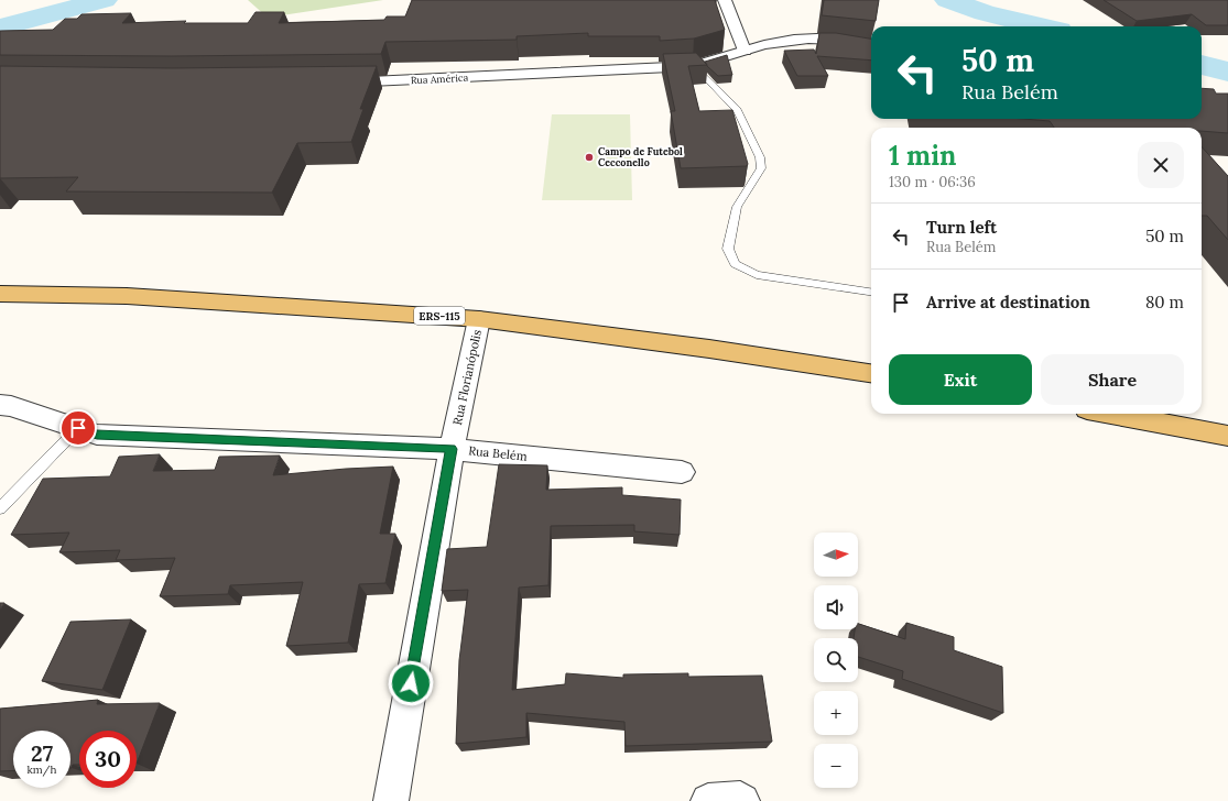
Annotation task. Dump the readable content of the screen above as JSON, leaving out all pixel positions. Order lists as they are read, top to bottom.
{
  "streets": {
    "main road": ["ERS-115"],
    "street": ["Rua América", "Rua Florianópolis", "Rua Belém"]
  },
  "crossings": [
    ["ERS-115", "Rua Florianópolis"],
    ["Rua Florianópolis", "Rua Belém"]
  ],
  "places": ["Campo de Futebol Cecconello"],
  "north": "right",
  "page": {
    "turn": ["50 m", "Rua Belém"],
    "heading": ["1 min", "130 m · 06:36"],
    "list": [
      {
        "name": "Turn left",
        "note": "Rua Belém",
        "value": "50 m"
      },
      {
        "name": "Arrive at destination",
        "value": "80 m"
      }
    ],
    "buttons": ["Exit", "Share"],
    "map_buttons": ["+", "−"],
    "speed": "27 km/h",
    "limit": "30"
  }
}
